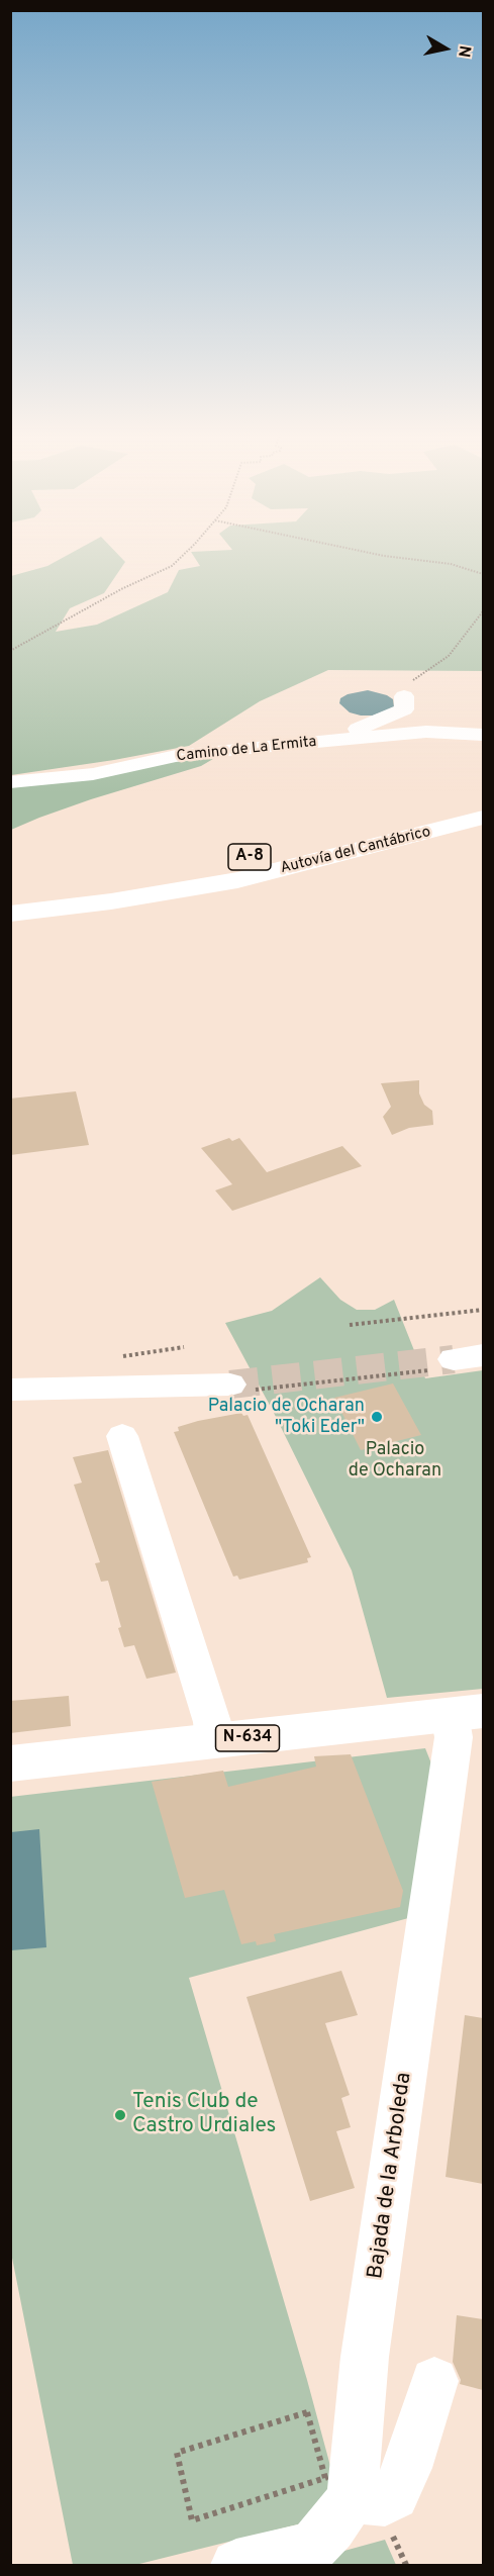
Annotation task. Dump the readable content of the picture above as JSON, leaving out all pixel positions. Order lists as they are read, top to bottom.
{
  "streets": {
    "highway": ["Autovía del Cantábrico", "A-8", "N-634"],
    "street": ["Camino de La Ermita", "Bajada de la Arboleda"]
  },
  "crossings": [
    ["N-634", "Bajada de la Arboleda"]
  ],
  "parks": ["Palacio de Ocharan"],
  "places": ["Palacio de Ocharan \"Toki Eder\"", "Tenis Club de Castro Urdiales"],
  "north": "right"
}
